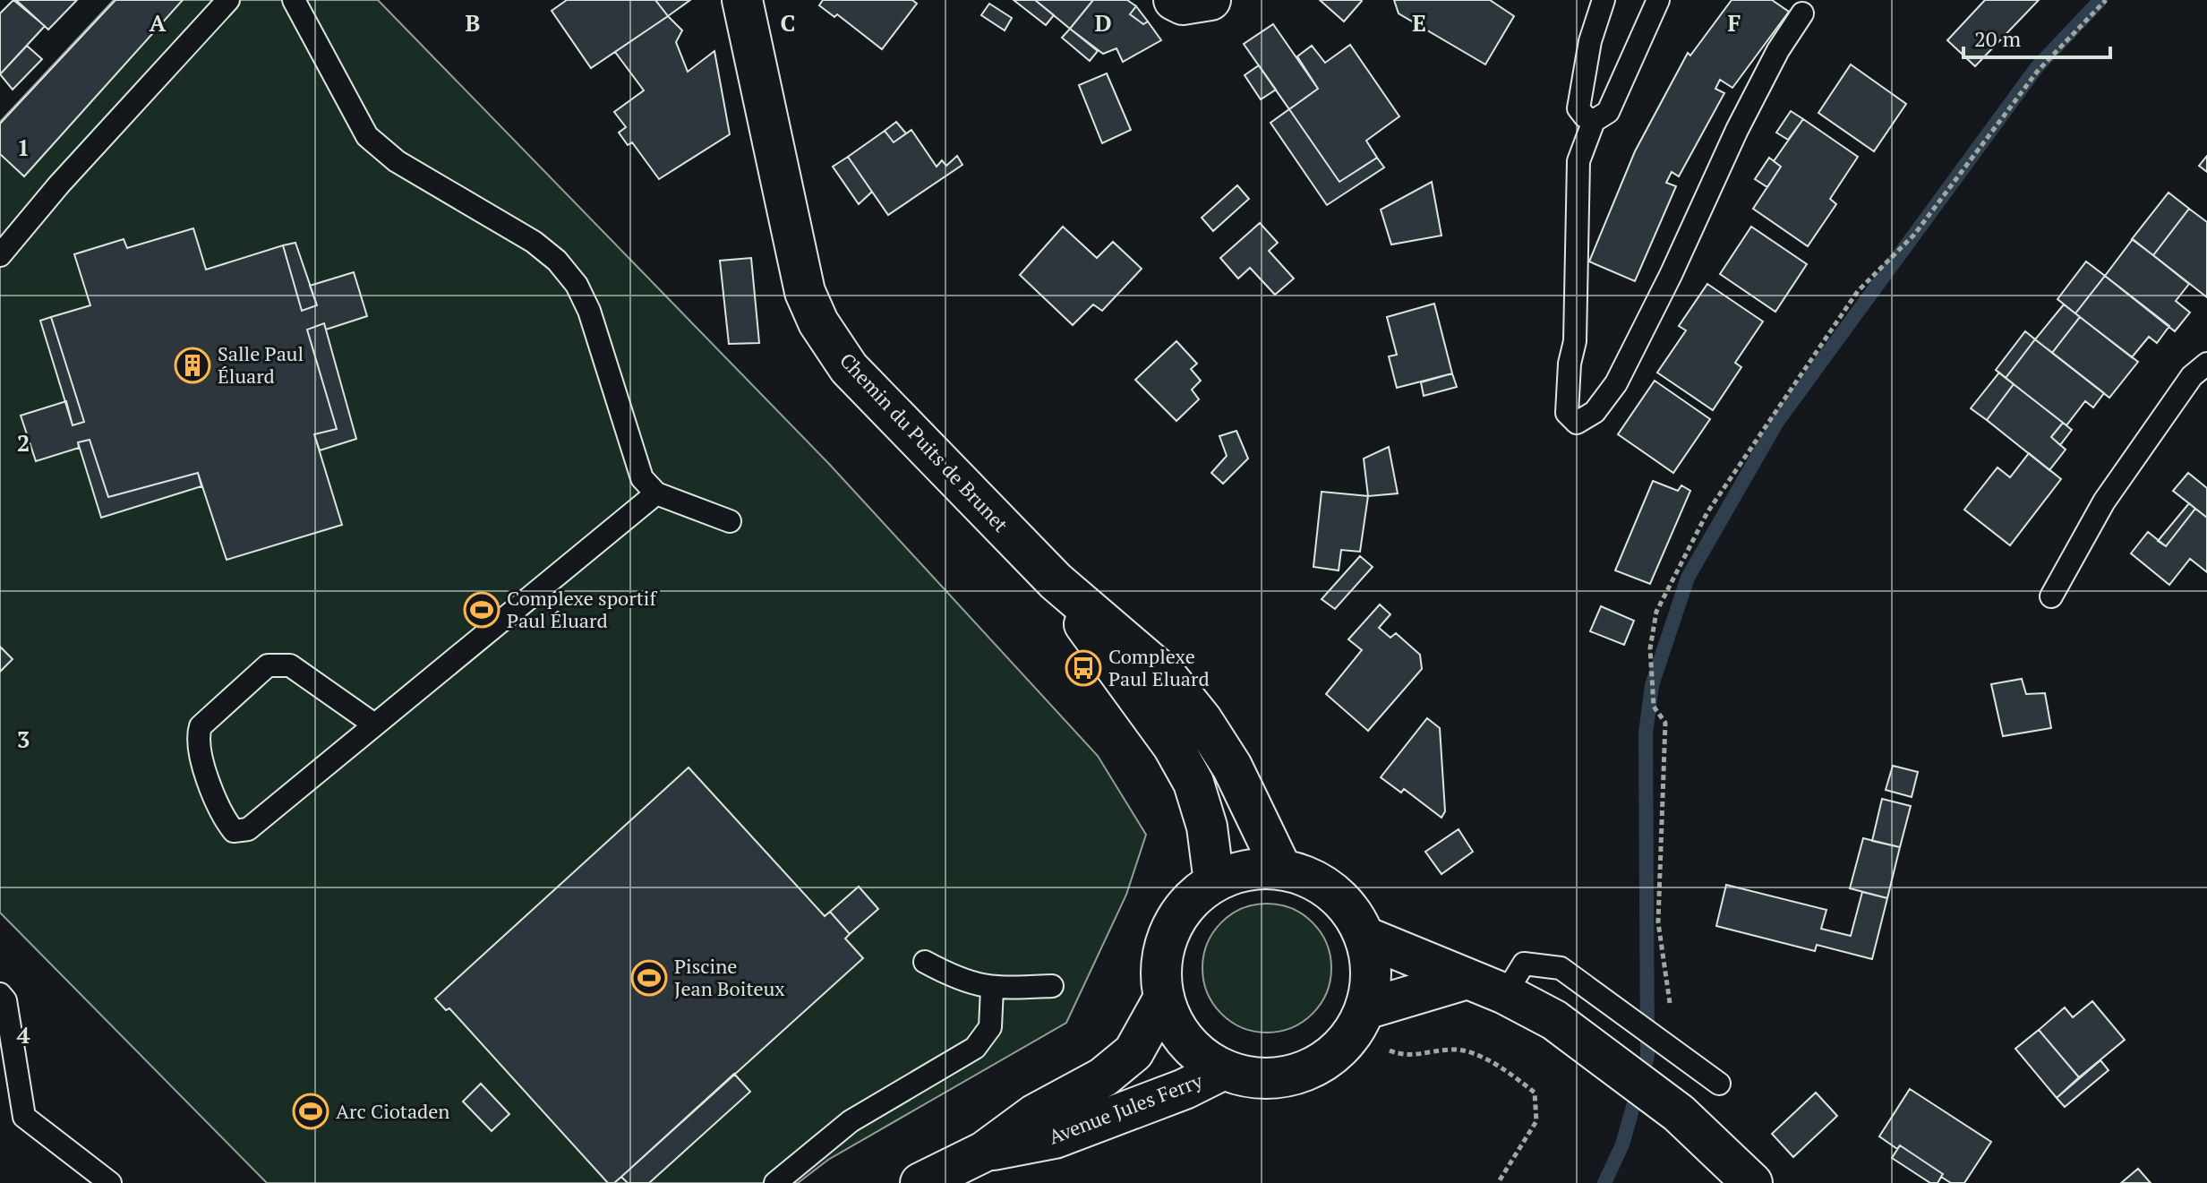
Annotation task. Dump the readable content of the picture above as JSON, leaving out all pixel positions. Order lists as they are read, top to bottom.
{
  "streets": {
    "street": ["Chemin du Puits de Brunet", "Avenue Jules Ferry"]
  },
  "crossings": [
    ["Chemin du Puits de Brunet", "Avenue Jules Ferry"]
  ],
  "places": {
    "building": ["Salle Paul Éluard"],
    "sports": ["Complexe sportif Paul Éluard", "Piscine Jean Boiteux", "Arc Ciotaden"],
    "bus stop": ["Complexe Paul Eluard"]
  },
  "scale_bar": "20 m",
  "grid": {
    "columns": [
      "A",
      "B",
      "C",
      "D",
      "E",
      "F"
    ],
    "rows": [
      "1",
      "2",
      "3",
      "4"
    ]
  }
}
